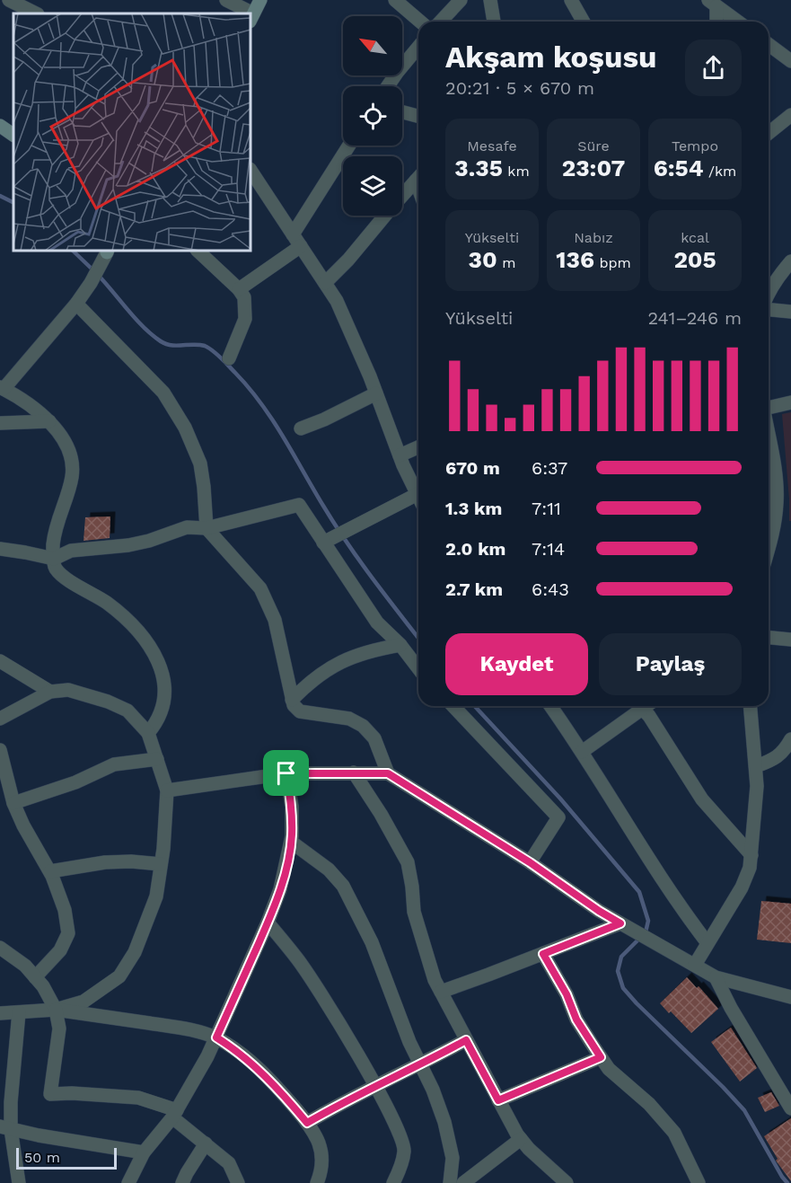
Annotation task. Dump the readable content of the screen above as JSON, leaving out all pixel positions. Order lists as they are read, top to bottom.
{
  "scale_bar": "50 m",
  "north": "top left",
  "page": {
    "heading": ["Akşam koşusu", "20:21 · 5 × 670 m"],
    "stats": [
      ["Mesafe", "3.35 km"],
      ["Süre", "23:07"],
      ["Tempo", "6:54 /km"],
      ["Yükselti", "30 m"],
      ["Nabız", "136 bpm"],
      ["kcal", "205"]
    ],
    "chart": ["Yükselti", "241–246 m"],
    "list": [
      {
        "name": "670 m",
        "note": "6:37"
      },
      {
        "name": "1.3 km",
        "note": "7:11"
      },
      {
        "name": "2.0 km",
        "note": "7:14"
      },
      {
        "name": "2.7 km",
        "note": "6:43"
      }
    ],
    "buttons": ["Kaydet", "Paylaş"],
    "scale": "50 m"
  }
}
